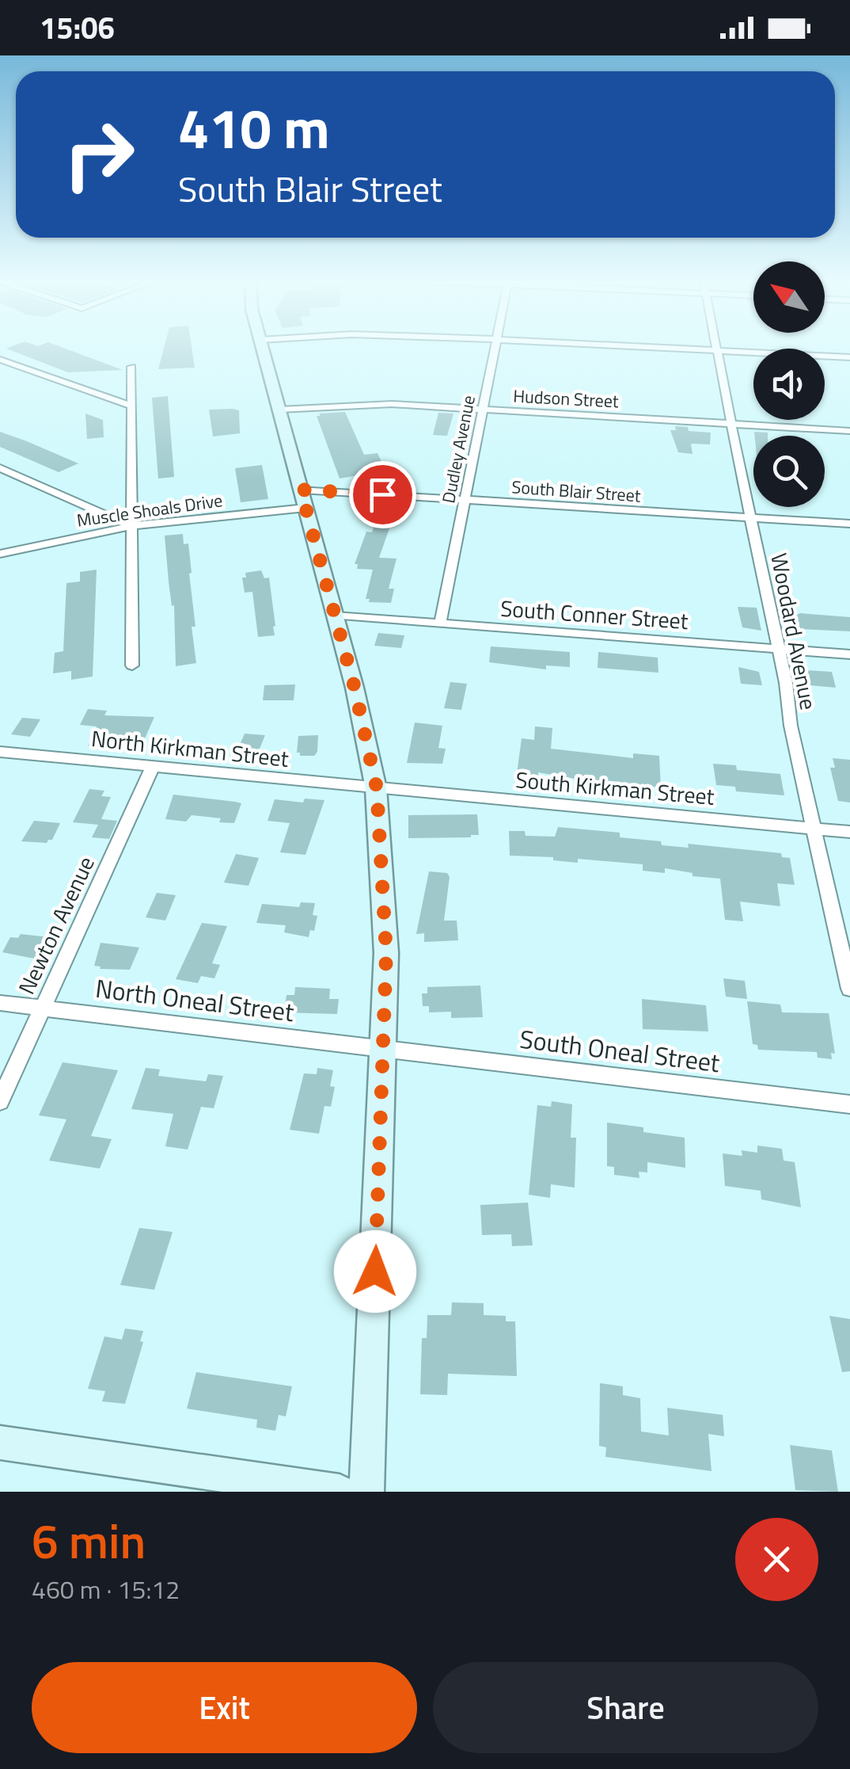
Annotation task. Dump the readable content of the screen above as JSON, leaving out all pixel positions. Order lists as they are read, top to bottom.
{
  "streets": {
    "street": [
      "Hudson Street",
      "Dudley Avenue",
      "South Blair Street",
      "Muscle Shoals Drive",
      "South Conner Street",
      "Woodard Avenue",
      "North Kirkman Street",
      "South Kirkman Street",
      "Newton Avenue",
      "North Oneal Street",
      "South Oneal Street"
    ]
  },
  "crossings": [
    ["Hudson Street", "Dudley Avenue"],
    ["Hudson Street", "Woodard Avenue"],
    ["Dudley Avenue", "South Blair Street"],
    ["Dudley Avenue", "South Conner Street"],
    ["South Blair Street", "Muscle Shoals Drive"],
    ["South Blair Street", "Woodard Avenue"],
    ["South Conner Street", "Woodard Avenue"],
    ["Woodard Avenue", "South Kirkman Street"],
    ["North Kirkman Street", "South Kirkman Street"],
    ["North Kirkman Street", "Newton Avenue"],
    ["Newton Avenue", "North Oneal Street"],
    ["North Oneal Street", "South Oneal Street"]
  ],
  "north": "top left",
  "page": {
    "status": "15:06",
    "turn": ["410 m", "South Blair Street"],
    "heading": ["6 min", "460 m · 15:12"],
    "buttons": ["Exit", "Share"]
  }
}
